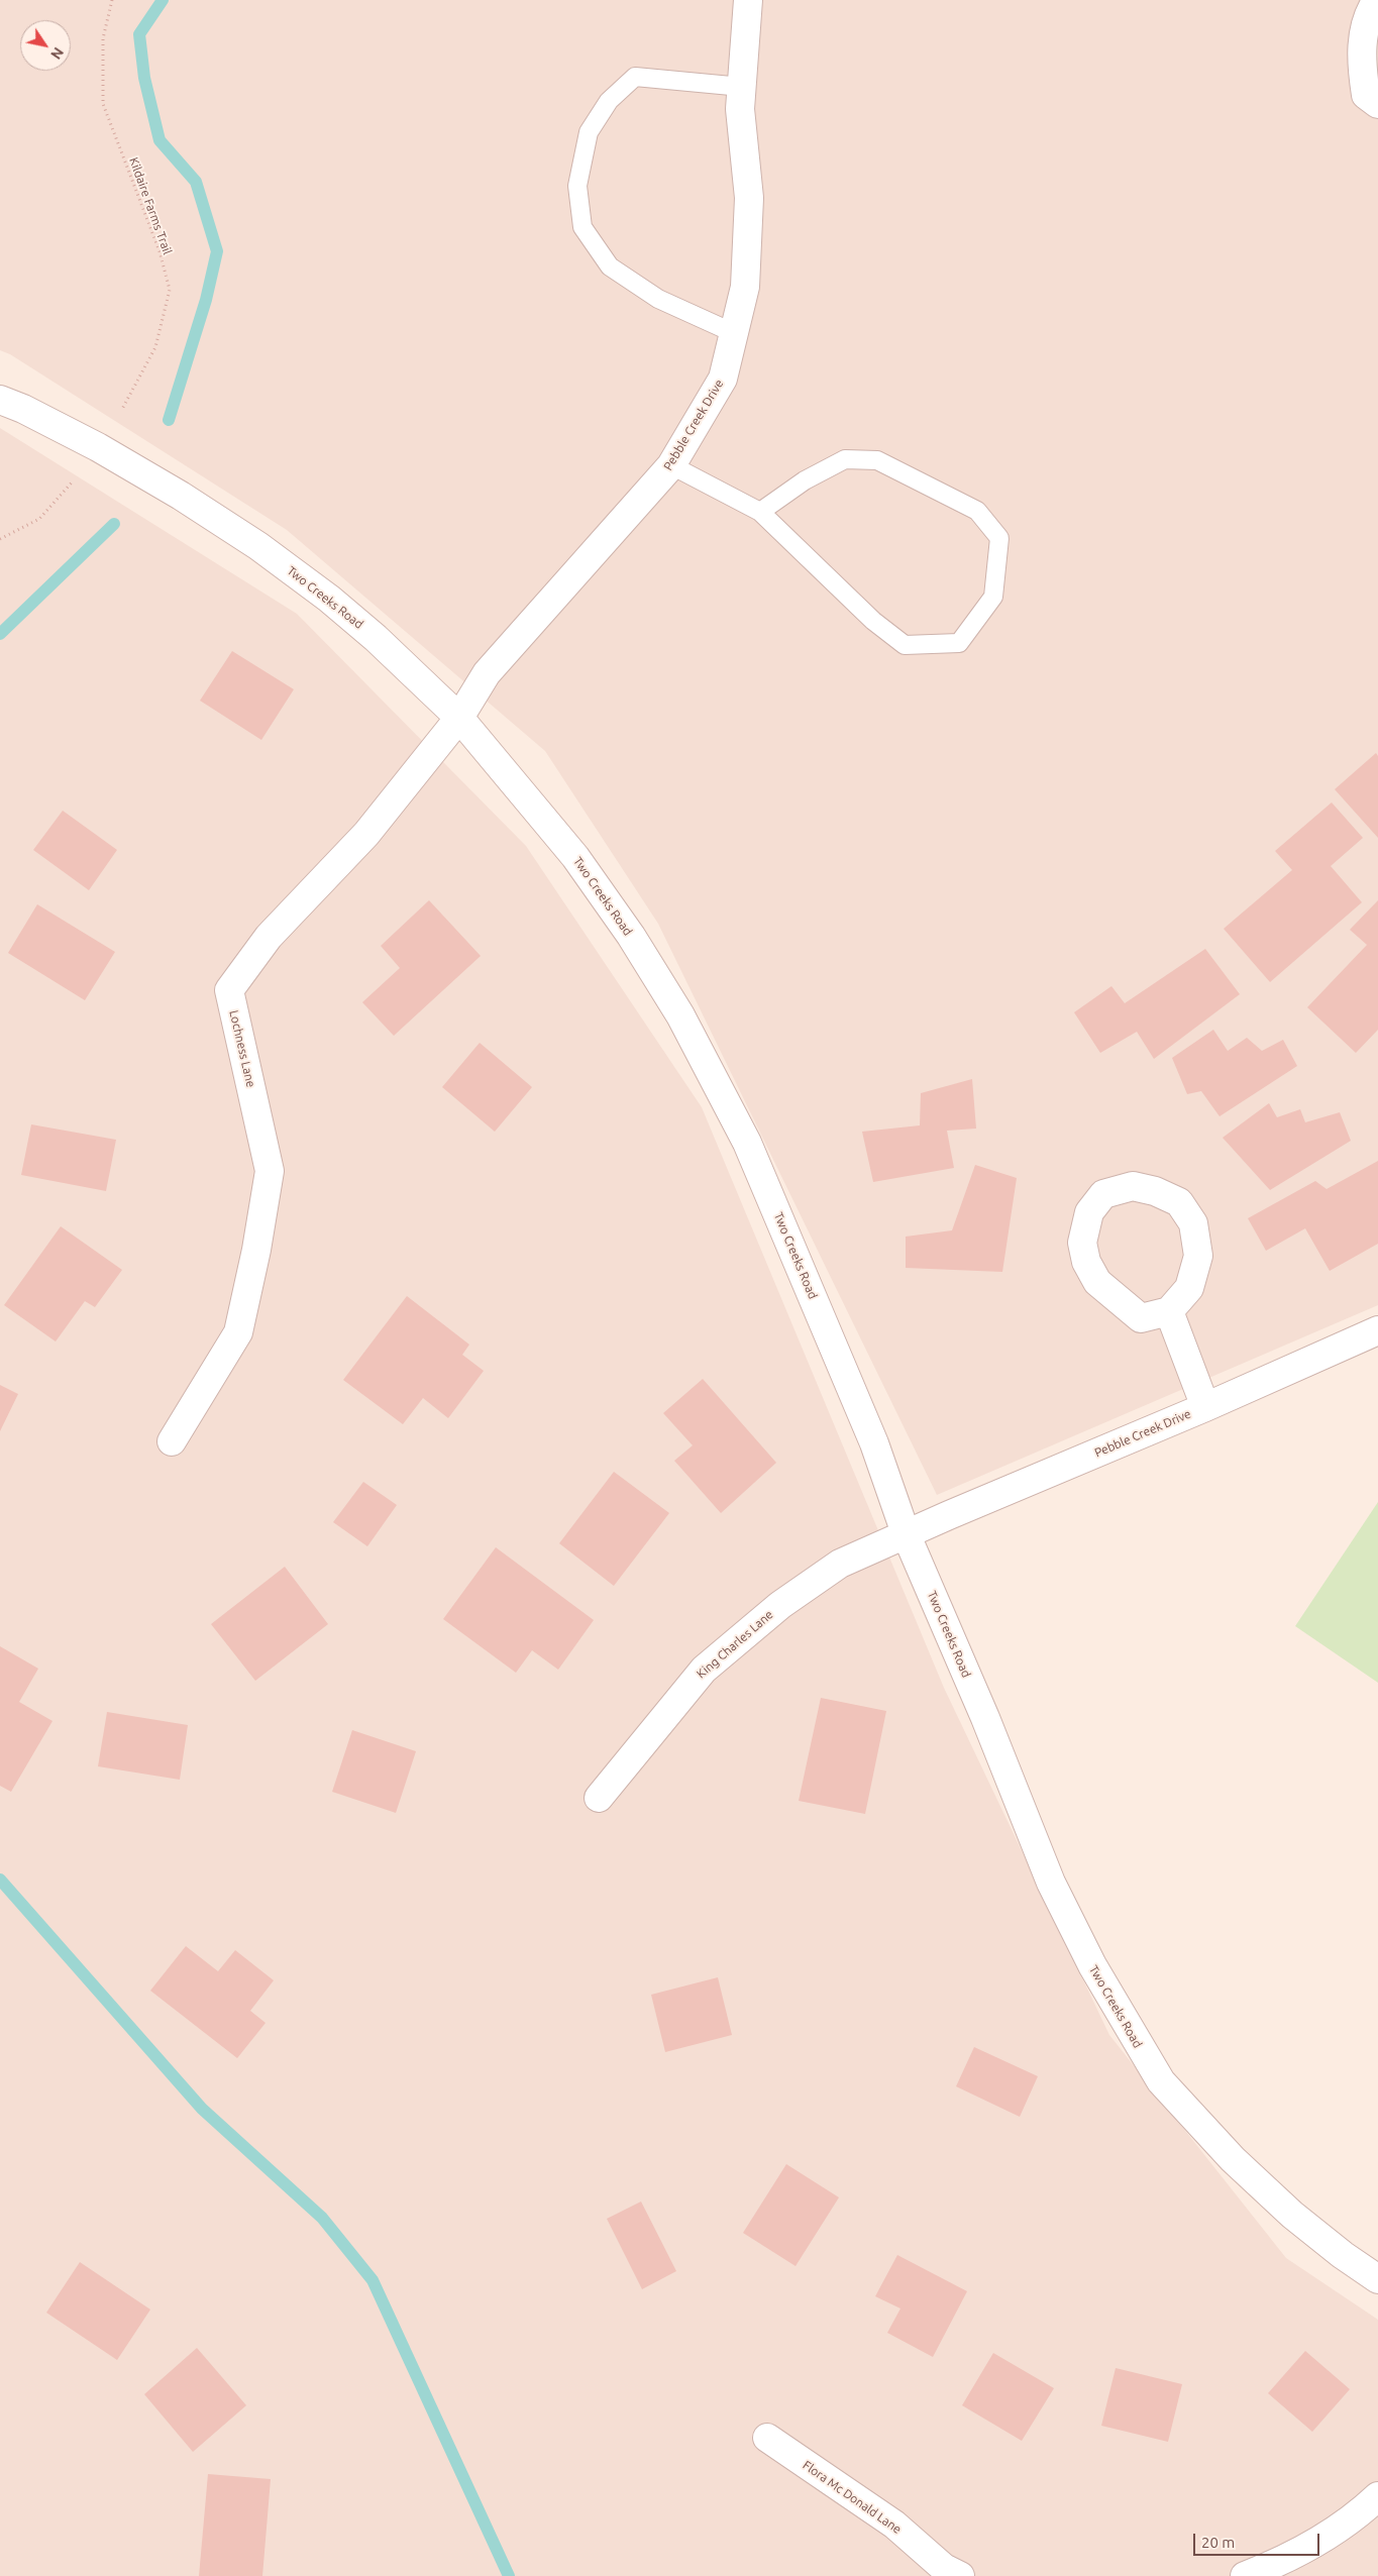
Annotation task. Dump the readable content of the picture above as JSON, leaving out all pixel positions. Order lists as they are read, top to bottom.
{
  "streets": {
    "street": [
      "Pebble Creek Drive",
      "Two Creeks Road",
      "Lochness Lane",
      "King Charles Lane",
      "Flora Mc Donald Lane"
    ],
    "path": ["Kildaire Farms Trail"]
  },
  "crossings": [
    ["Pebble Creek Drive", "Two Creeks Road"],
    ["Pebble Creek Drive", "Lochness Lane"],
    ["Pebble Creek Drive", "King Charles Lane"],
    ["Two Creeks Road", "Lochness Lane"],
    ["Two Creeks Road", "King Charles Lane"]
  ],
  "scale_bar": "20 m",
  "north": "bottom right"
}
